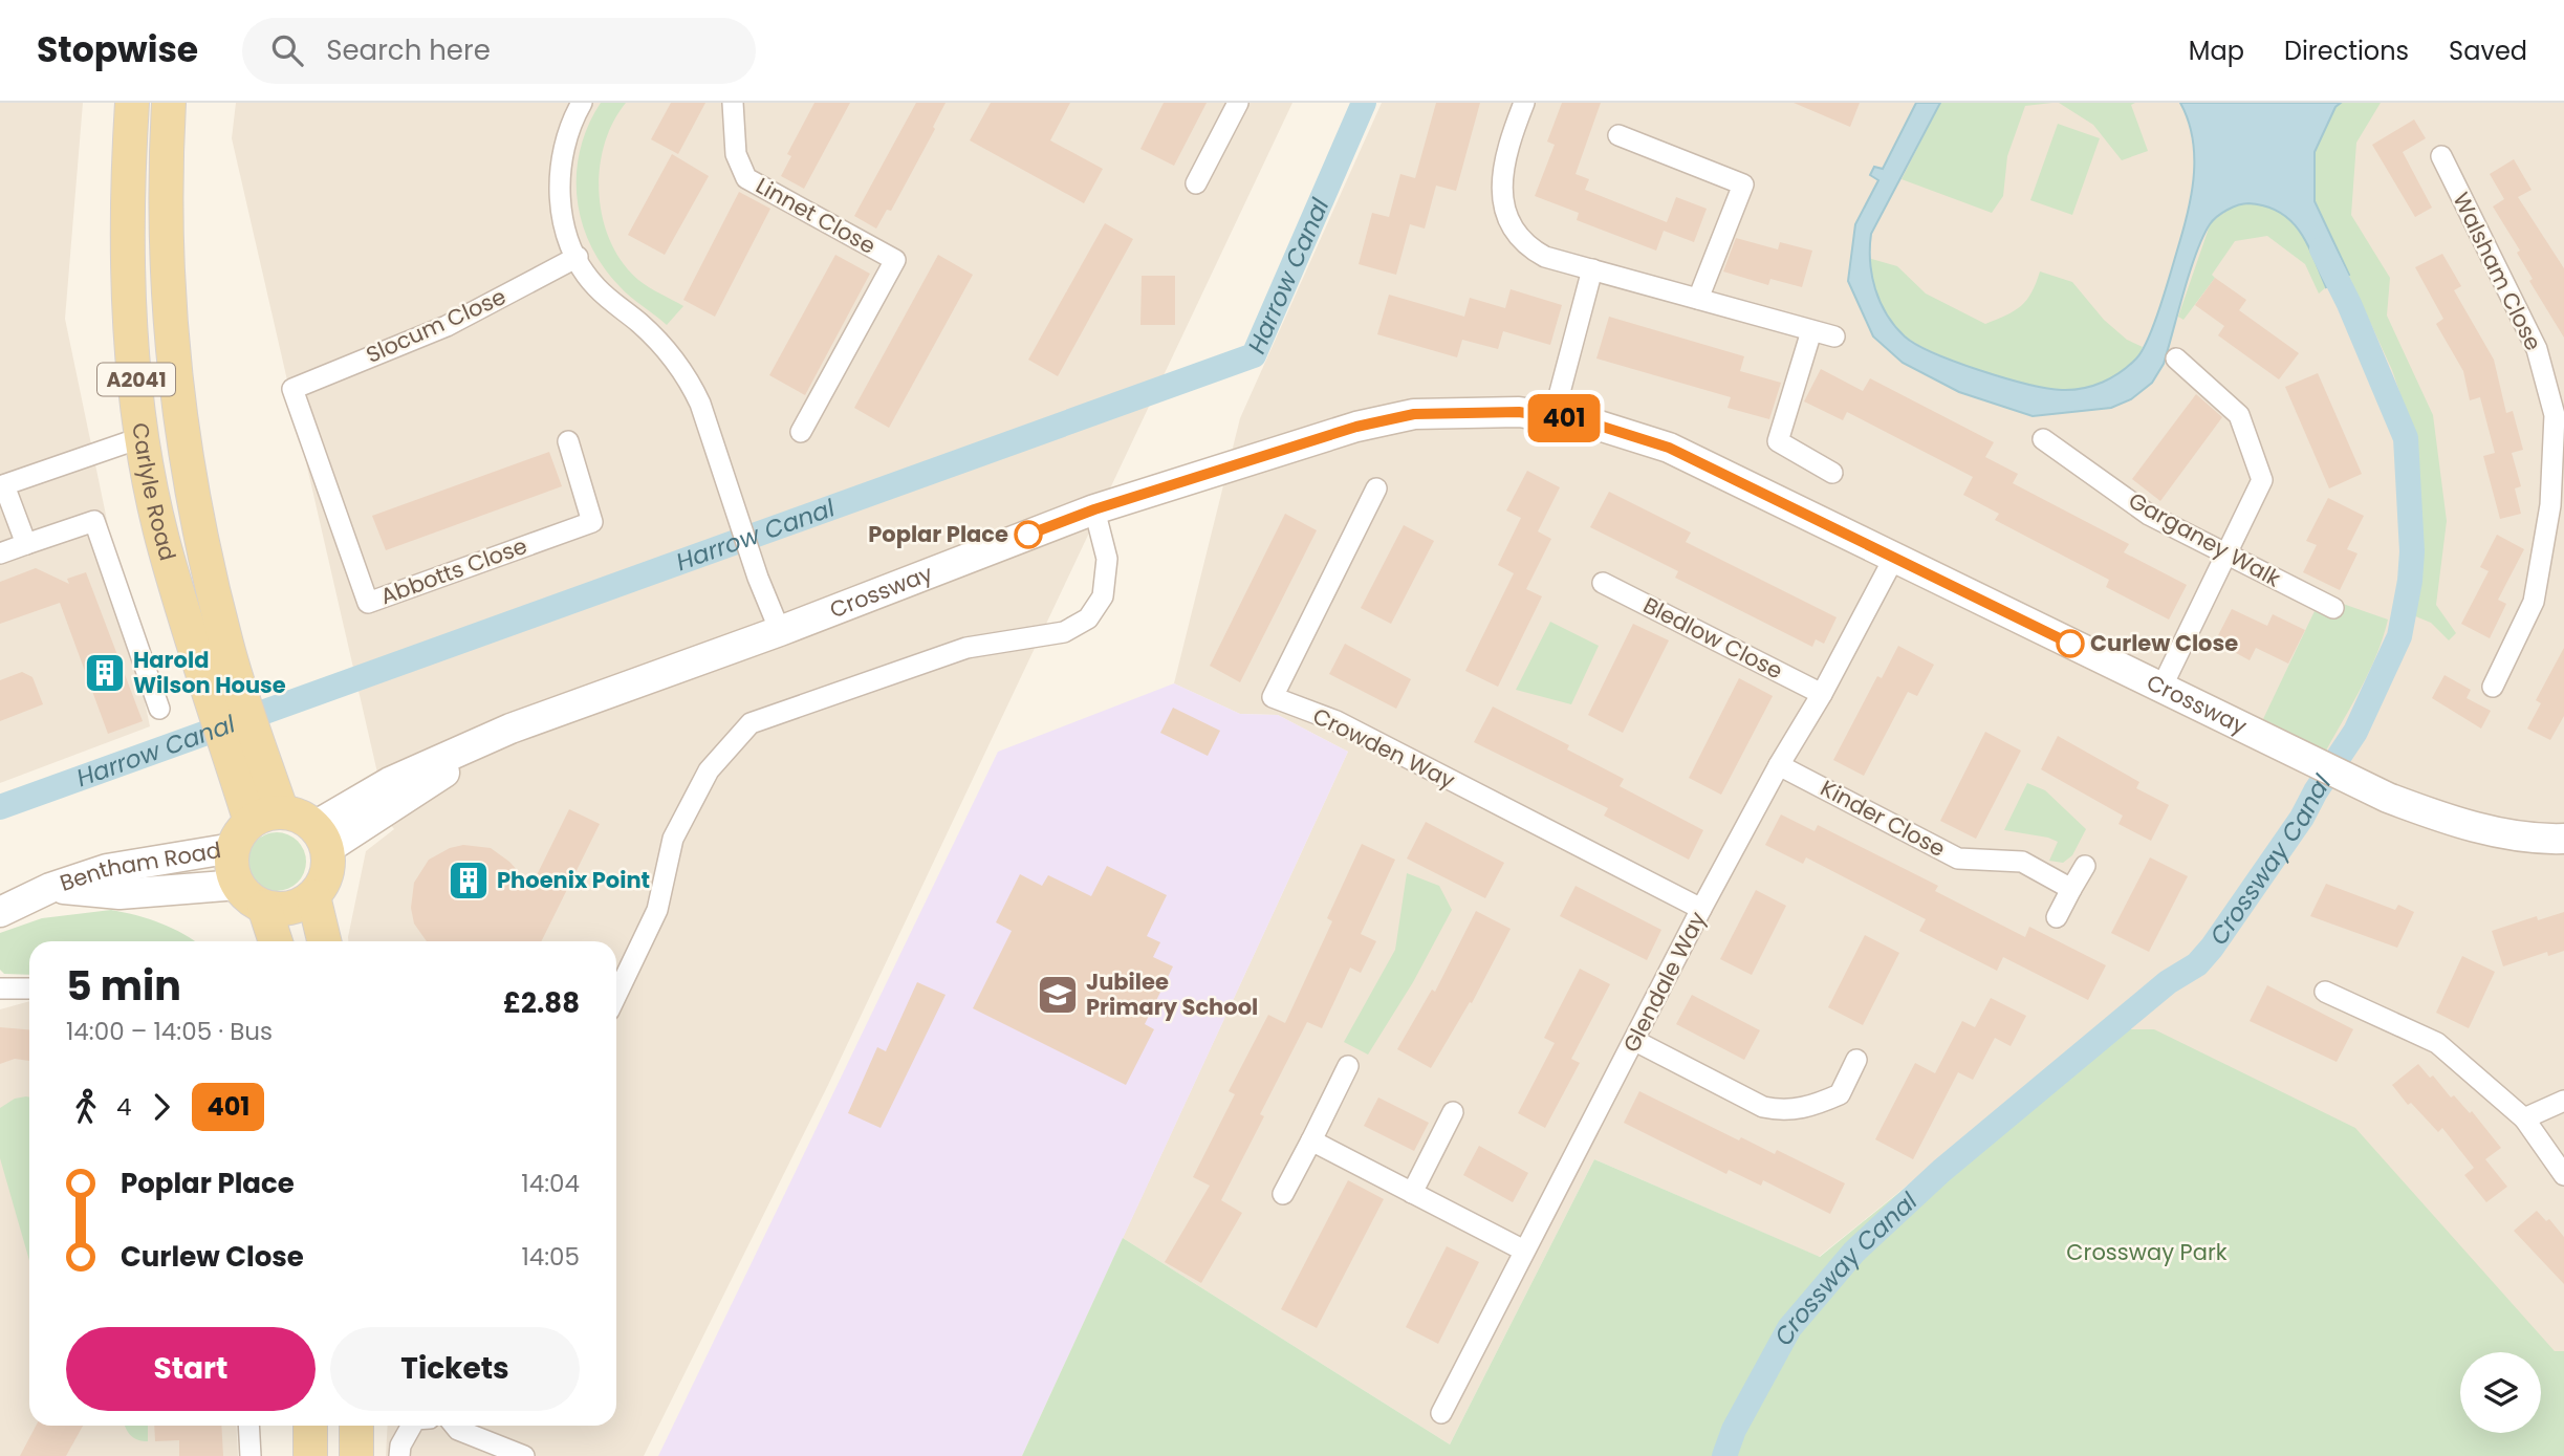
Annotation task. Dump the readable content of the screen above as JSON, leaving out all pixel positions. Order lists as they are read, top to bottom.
{
  "streets": {
    "main road": ["A2041", "Carlyle Road"],
    "street": [
      "Linnet Close",
      "Walsham Close",
      "Slocum Close",
      "Garganey Walk",
      "Abbotts Close",
      "Crossway",
      "Bledlow Close",
      "Crowden Way",
      "Kinder Close",
      "Bentham Road",
      "Glendale Way"
    ]
  },
  "crossings": [
    ["Slocum Close", "Abbotts Close"],
    ["A2041", "Carlyle Road"],
    ["A2041", "Crossway"],
    ["A2041", "Bentham Road"],
    ["Carlyle Road", "Crossway"],
    ["Carlyle Road", "Bentham Road"],
    ["Crossway", "Bentham Road"],
    ["Crossway", "Glendale Way"],
    ["Bledlow Close", "Glendale Way"],
    ["Crowden Way", "Glendale Way"],
    ["Kinder Close", "Glendale Way"]
  ],
  "water": ["Harrow Canal", "Crossway Canal"],
  "parks": ["Crossway Park"],
  "places": {
    "other": ["Poplar Place", "Curlew Close"],
    "building": ["Harold Wilson House", "Phoenix Point"],
    "school or university": ["Jubilee Primary School"]
  },
  "lines": ["bus line 401"],
  "page": {
    "header": "Stopwise",
    "search": "Search here",
    "nav": ["Map", "Directions", "Saved"],
    "on_map": "401",
    "heading": ["5 min", "14:00 – 14:05 · Bus", "£2.88"],
    "legs": ["4", "401"],
    "list": [
      {
        "name": "Poplar Place",
        "value": "14:04"
      },
      {
        "name": "Curlew Close",
        "value": "14:05"
      }
    ],
    "buttons": ["Start", "Tickets"]
  }
}
